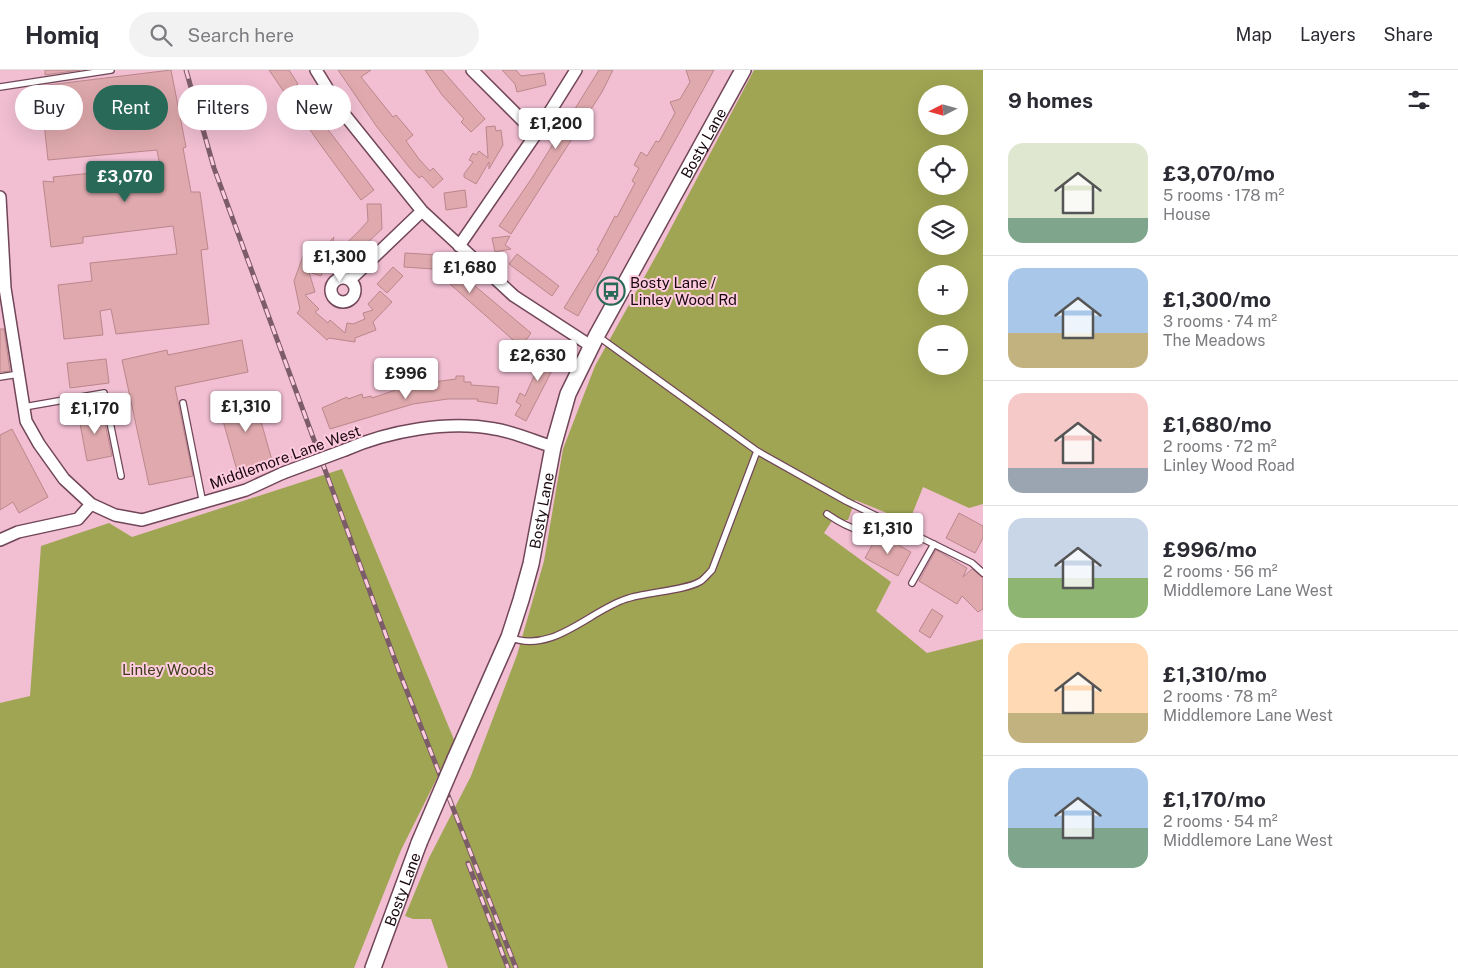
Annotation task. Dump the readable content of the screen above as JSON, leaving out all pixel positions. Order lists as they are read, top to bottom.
{
  "streets": {
    "main road": ["Bosty Lane"],
    "street": ["Middlemore Lane West"]
  },
  "crossings": [
    ["Bosty Lane", "Middlemore Lane West"]
  ],
  "parks": ["Linley Woods"],
  "places": {
    "bus stop": ["Bosty Lane / Linley Wood Rd"]
  },
  "north": "left",
  "page": {
    "header": "Homiq",
    "search": "Search here",
    "nav": ["Map", "Layers", "Share"],
    "heading": "9 homes",
    "map_buttons": ["+", "−"],
    "chip": [
      "Buy",
      "Rent",
      "Filters",
      "New"
    ],
    "price": [
      "£1,200",
      "£3,070",
      "£1,300",
      "£1,680",
      "£2,630",
      "£996",
      "£1,310",
      "£1,170",
      "£1,310"
    ],
    "list": [
      {
        "name": "£3,070/mo",
        "note": "5 rooms · 178 m² · House"
      },
      {
        "name": "£1,300/mo",
        "note": "3 rooms · 74 m² · The Meadows"
      },
      {
        "name": "£1,680/mo",
        "note": "2 rooms · 72 m² · Linley Wood Road"
      },
      {
        "name": "£996/mo",
        "note": "2 rooms · 56 m² · Middlemore Lane West"
      },
      {
        "name": "£1,310/mo",
        "note": "2 rooms · 78 m² · Middlemore Lane West"
      },
      {
        "name": "£1,170/mo",
        "note": "2 rooms · 54 m² · Middlemore Lane West"
      }
    ]
  }
}
